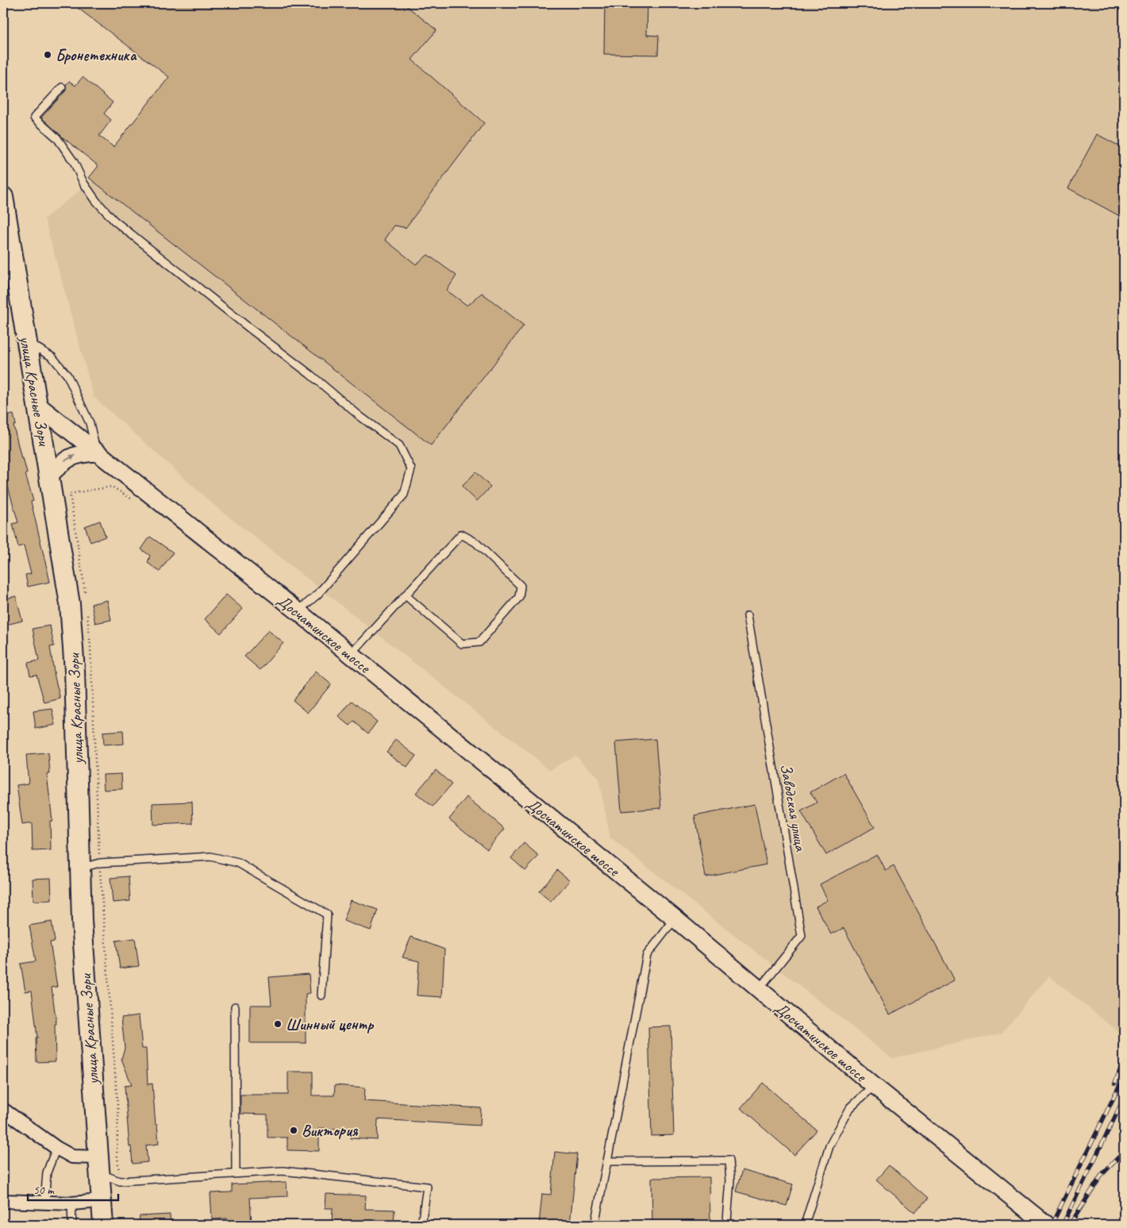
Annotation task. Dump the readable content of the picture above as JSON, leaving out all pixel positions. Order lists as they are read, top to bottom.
{
  "streets": {
    "main road": ["улица Красные Зори"],
    "street": ["Досчатинское шоссе"],
    "lane": ["Заводская улица"]
  },
  "crossings": [
    ["улица Красные Зори", "Досчатинское шоссе"],
    ["Досчатинское шоссе", "Заводская улица"]
  ],
  "places": ["Бронетехника", "Шинный центр", "Виктория"],
  "scale_bar": "50 m"
}
